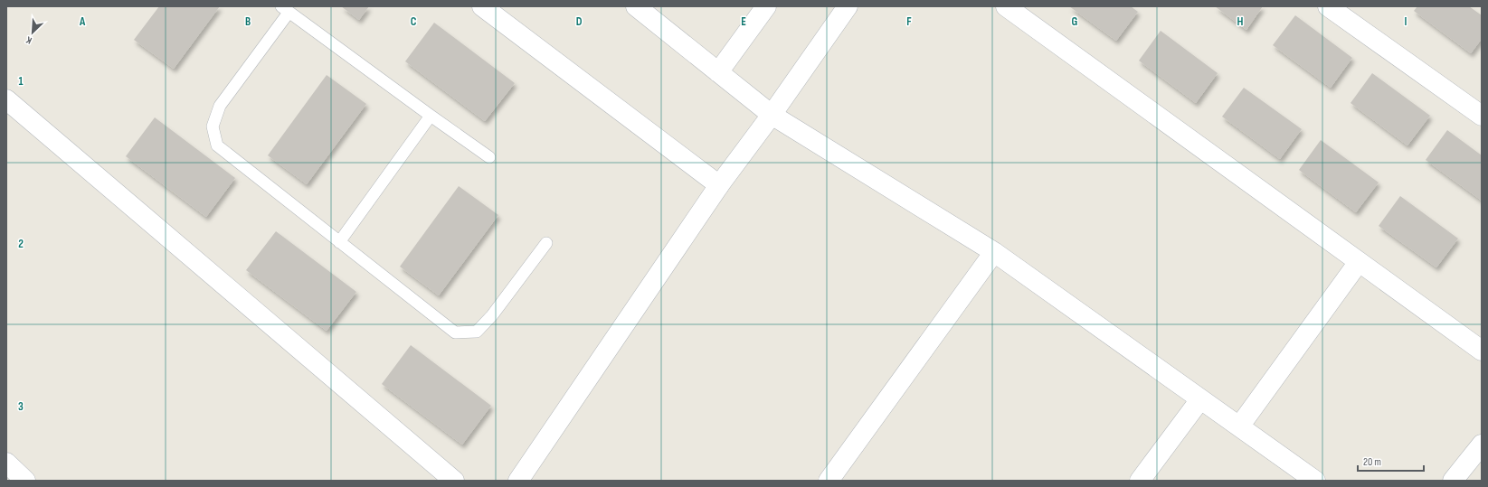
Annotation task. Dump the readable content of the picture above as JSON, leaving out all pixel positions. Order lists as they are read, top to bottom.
{
  "scale_bar": "20 m",
  "north": "bottom left",
  "grid": {
    "columns": [
      "A",
      "B",
      "C",
      "D",
      "E",
      "F",
      "G",
      "H",
      "I"
    ],
    "rows": ["1", "2", "3"]
  }
}
